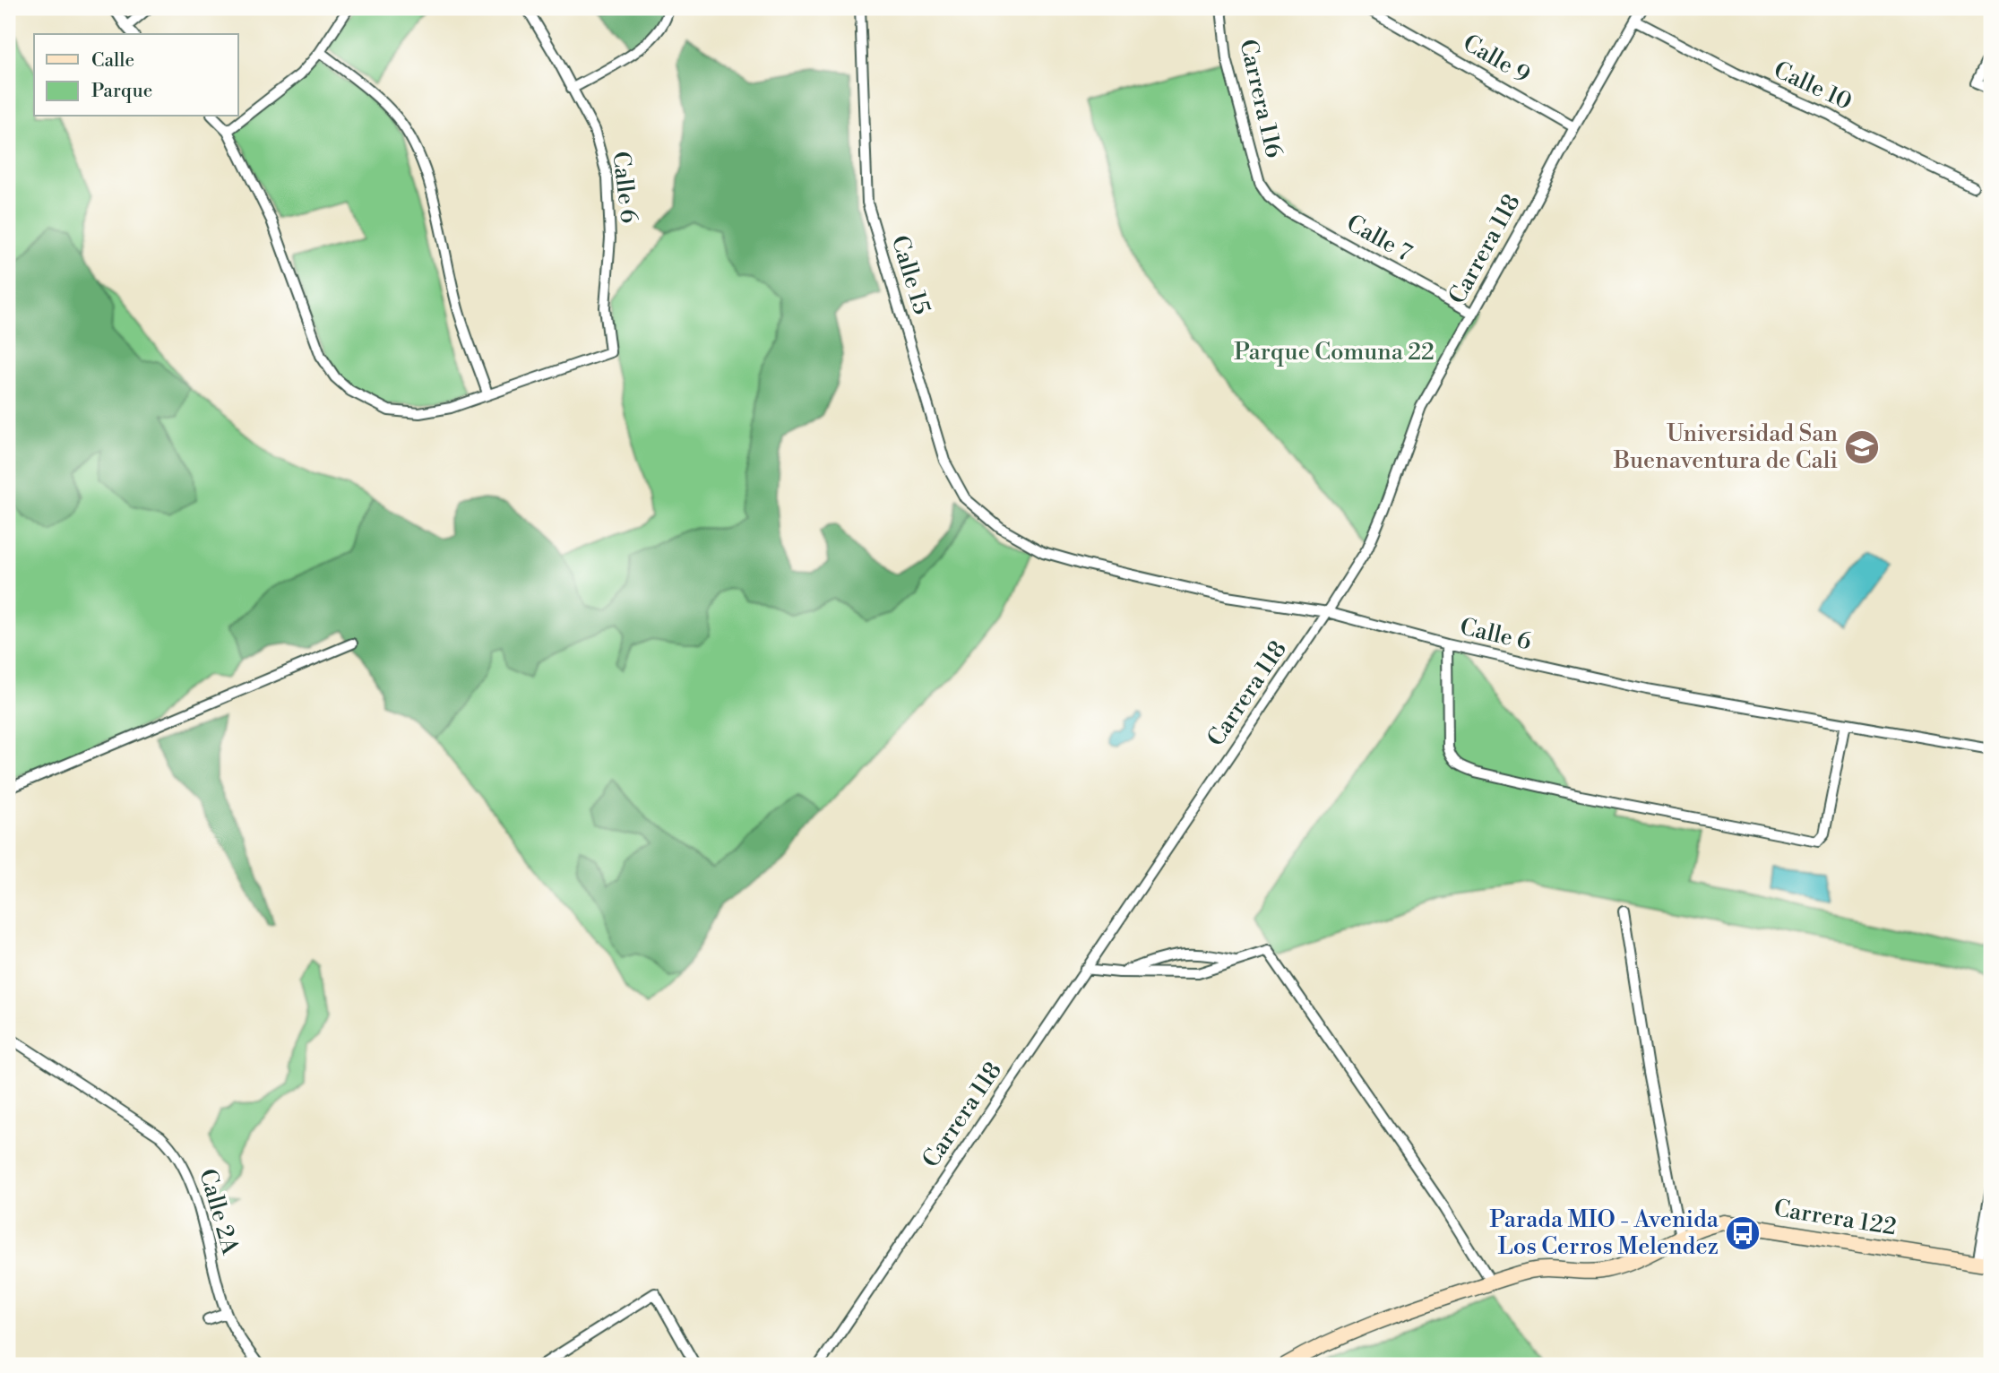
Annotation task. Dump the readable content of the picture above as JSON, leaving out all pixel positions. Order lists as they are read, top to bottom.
{
  "streets": {
    "street": [
      "Calle 9",
      "Calle 10",
      "Carrera 116",
      "Calle 6",
      "Calle 7",
      "Carrera 118",
      "Calle 15",
      "Calle 2A",
      "Carrera 122"
    ]
  },
  "crossings": [
    ["Calle 9", "Carrera 118"],
    ["Calle 10", "Carrera 118"],
    ["Carrera 116", "Calle 7"],
    ["Calle 6", "Carrera 118"],
    ["Calle 6", "Calle 15"],
    ["Calle 7", "Carrera 118"]
  ],
  "parks": ["Parque Comuna 22"],
  "places": {
    "school or university": ["Universidad San Buenaventura de Cali"],
    "bus stop": ["Parada MIO - Avenida Los Cerros Melendez"]
  },
  "legend": ["Calle", "Parque"]
}
